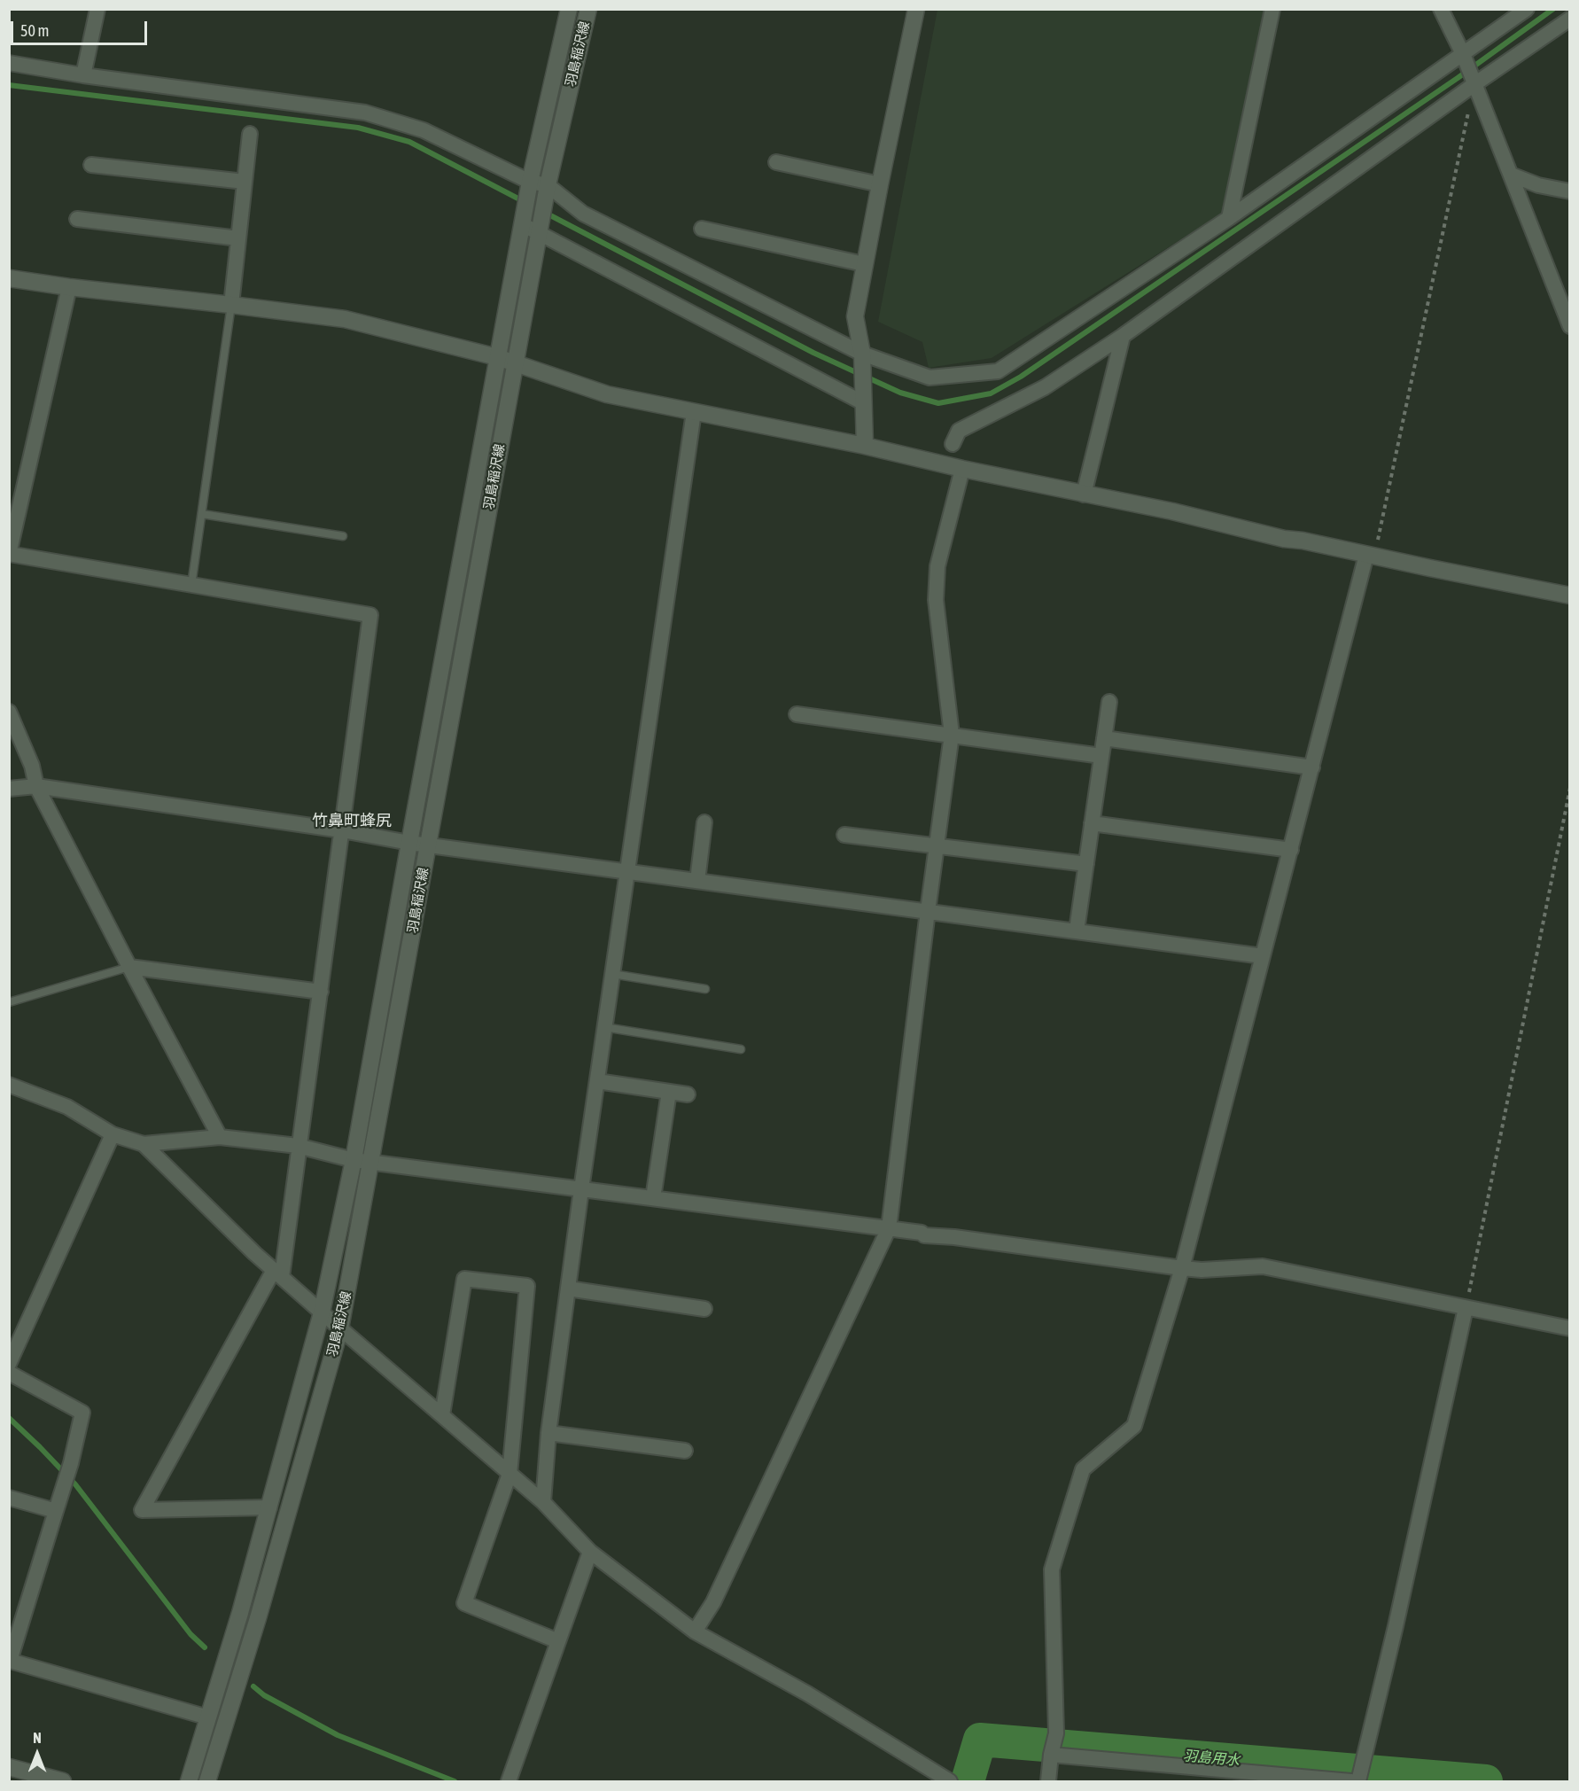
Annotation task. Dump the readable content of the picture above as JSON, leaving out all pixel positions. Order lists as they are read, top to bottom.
{
  "streets": {
    "main road": ["羽島稲沢線"]
  },
  "districts": ["竹鼻町蜂尻"],
  "water": ["羽島用水"],
  "scale_bar": "50 m",
  "north": "top"
}
